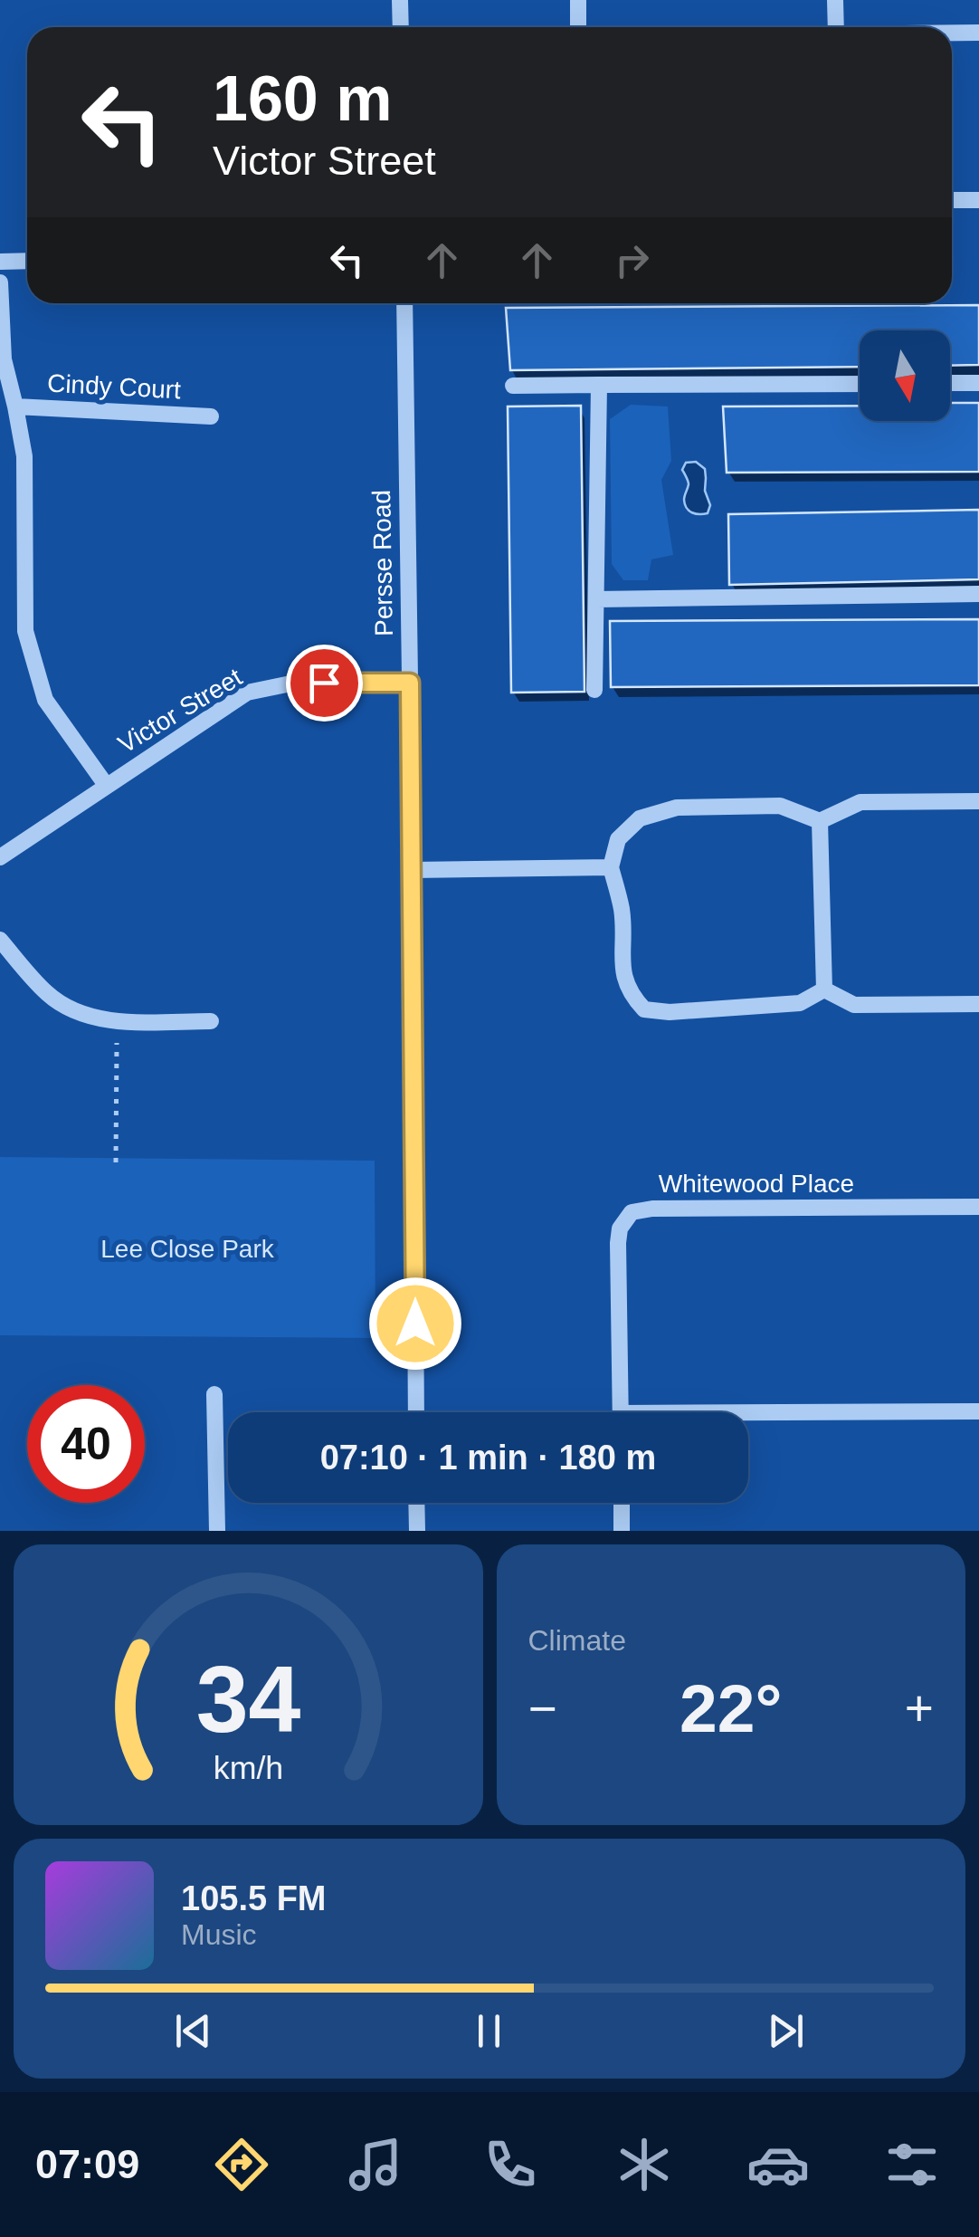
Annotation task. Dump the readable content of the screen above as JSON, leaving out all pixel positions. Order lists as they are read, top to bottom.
{
  "streets": {
    "street": [
      "Cindy Court",
      "Persse Road",
      "Victor Street",
      "Whitewood Place"
    ]
  },
  "crossings": [
    ["Persse Road", "Victor Street"]
  ],
  "parks": ["Lee Close Park"],
  "north": "bottom",
  "page": {
    "turn": ["160 m", "Victor Street"],
    "limit": "40",
    "trip": "07:10 · 1 min · 180 m",
    "tile": "Climate",
    "heat": ["−", "22°", "+"],
    "song": ["105.5 FM", "Music"],
    "tabs": "07:09",
    "gauge": ["34", "km/h"]
  }
}
